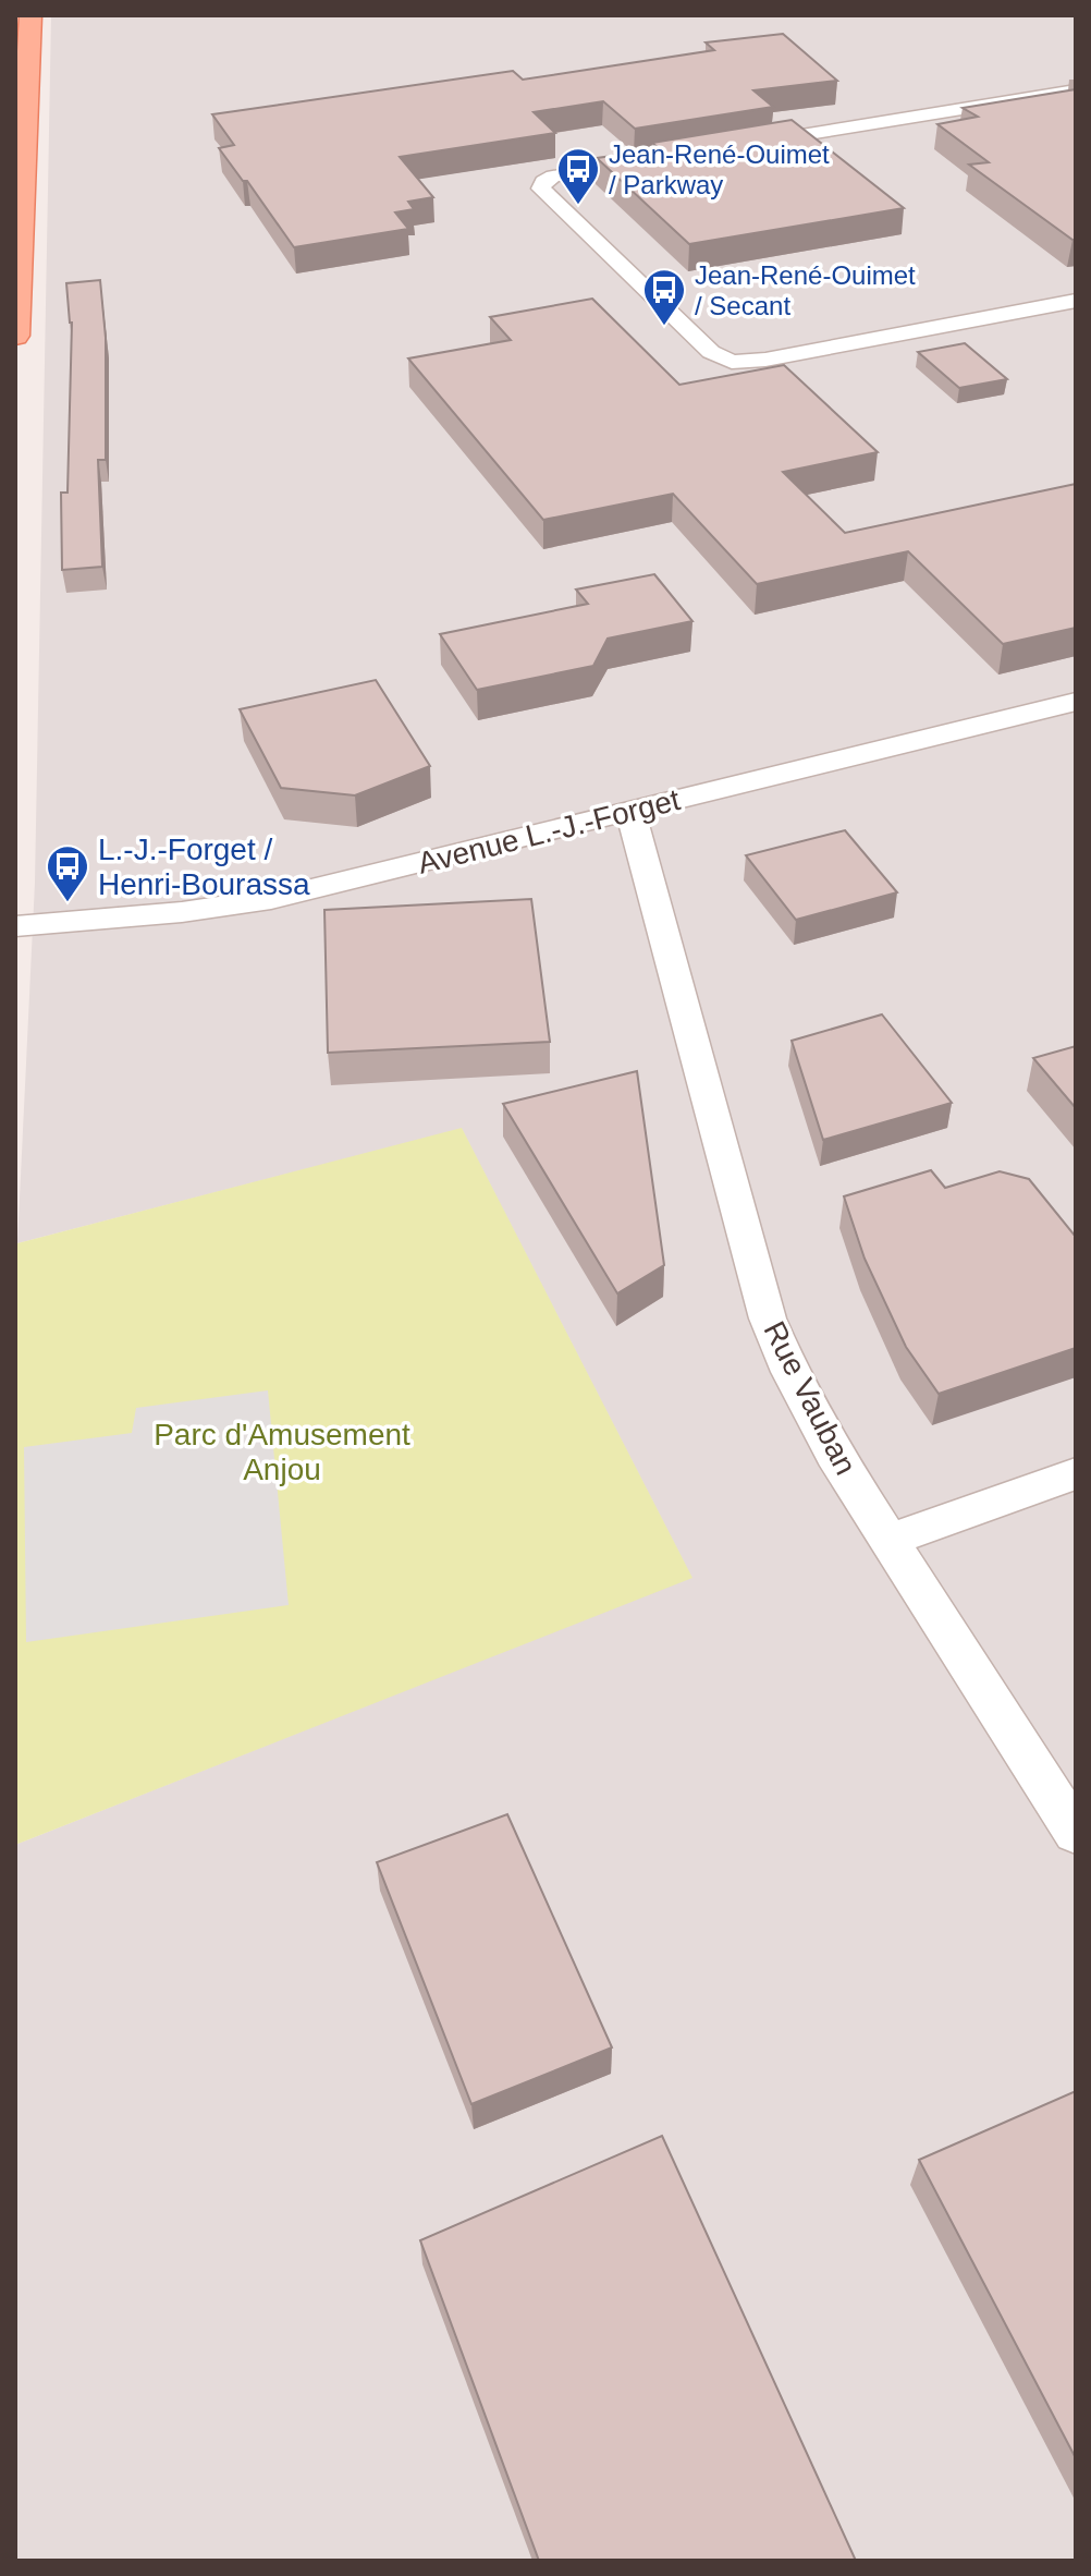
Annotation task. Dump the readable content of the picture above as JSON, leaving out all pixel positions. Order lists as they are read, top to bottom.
{
  "streets": {
    "street": ["Avenue L.-J.-Forget", "Rue Vauban"]
  },
  "crossings": [
    ["Avenue L.-J.-Forget", "Rue Vauban"]
  ],
  "parks": ["Parc d'Amusement Anjou"],
  "places": {
    "bus stop": ["Jean-René-Ouimet / Parkway", "Jean-René-Ouimet / Secant", "L.-J.-Forget / Henri-Bourassa"]
  }
}
